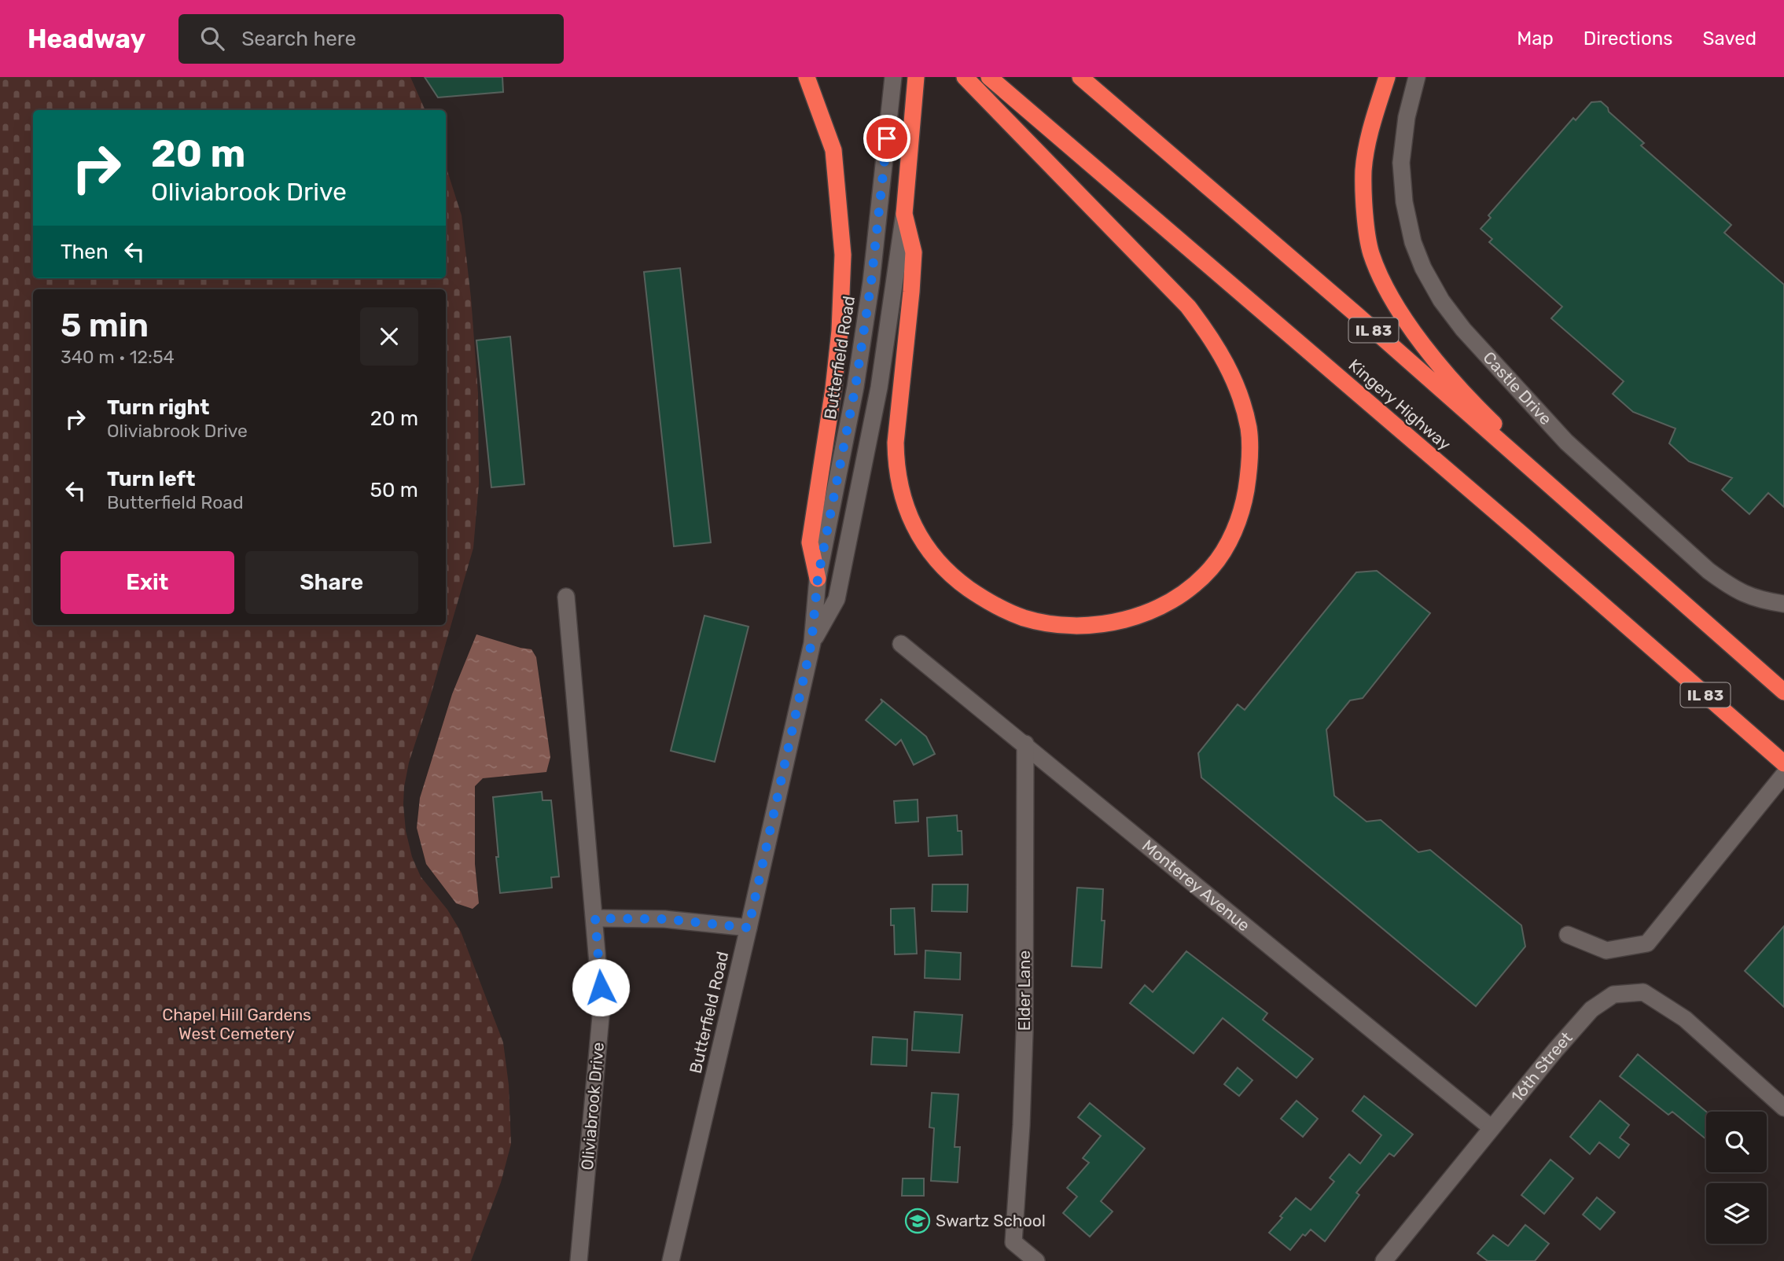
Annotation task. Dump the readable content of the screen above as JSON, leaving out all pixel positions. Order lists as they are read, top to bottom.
{
  "streets": {
    "highway": ["IL 83", "Butterfield Road", "Kingery Highway"],
    "street": [
      "Castle Drive",
      "Monterey Avenue",
      "Elder Lane",
      "16th Street",
      "Oliviabrook Drive"
    ]
  },
  "crossings": [
    ["Monterey Avenue", "Elder Lane"],
    ["Monterey Avenue", "16th Street"]
  ],
  "parks": ["Chapel Hill Gardens West Cemetery"],
  "places": {
    "school or university": ["Swartz School"]
  },
  "page": {
    "header": "Headway",
    "search": "Search here",
    "nav": ["Map", "Directions", "Saved"],
    "turn": ["20 m", "Oliviabrook Drive"],
    "then": "Then",
    "heading": ["5 min", "340 m · 12:54"],
    "list": [
      {
        "name": "Turn right",
        "note": "Oliviabrook Drive",
        "value": "20 m"
      },
      {
        "name": "Turn left",
        "note": "Butterfield Road",
        "value": "50 m"
      }
    ],
    "buttons": ["Exit", "Share"]
  }
}
